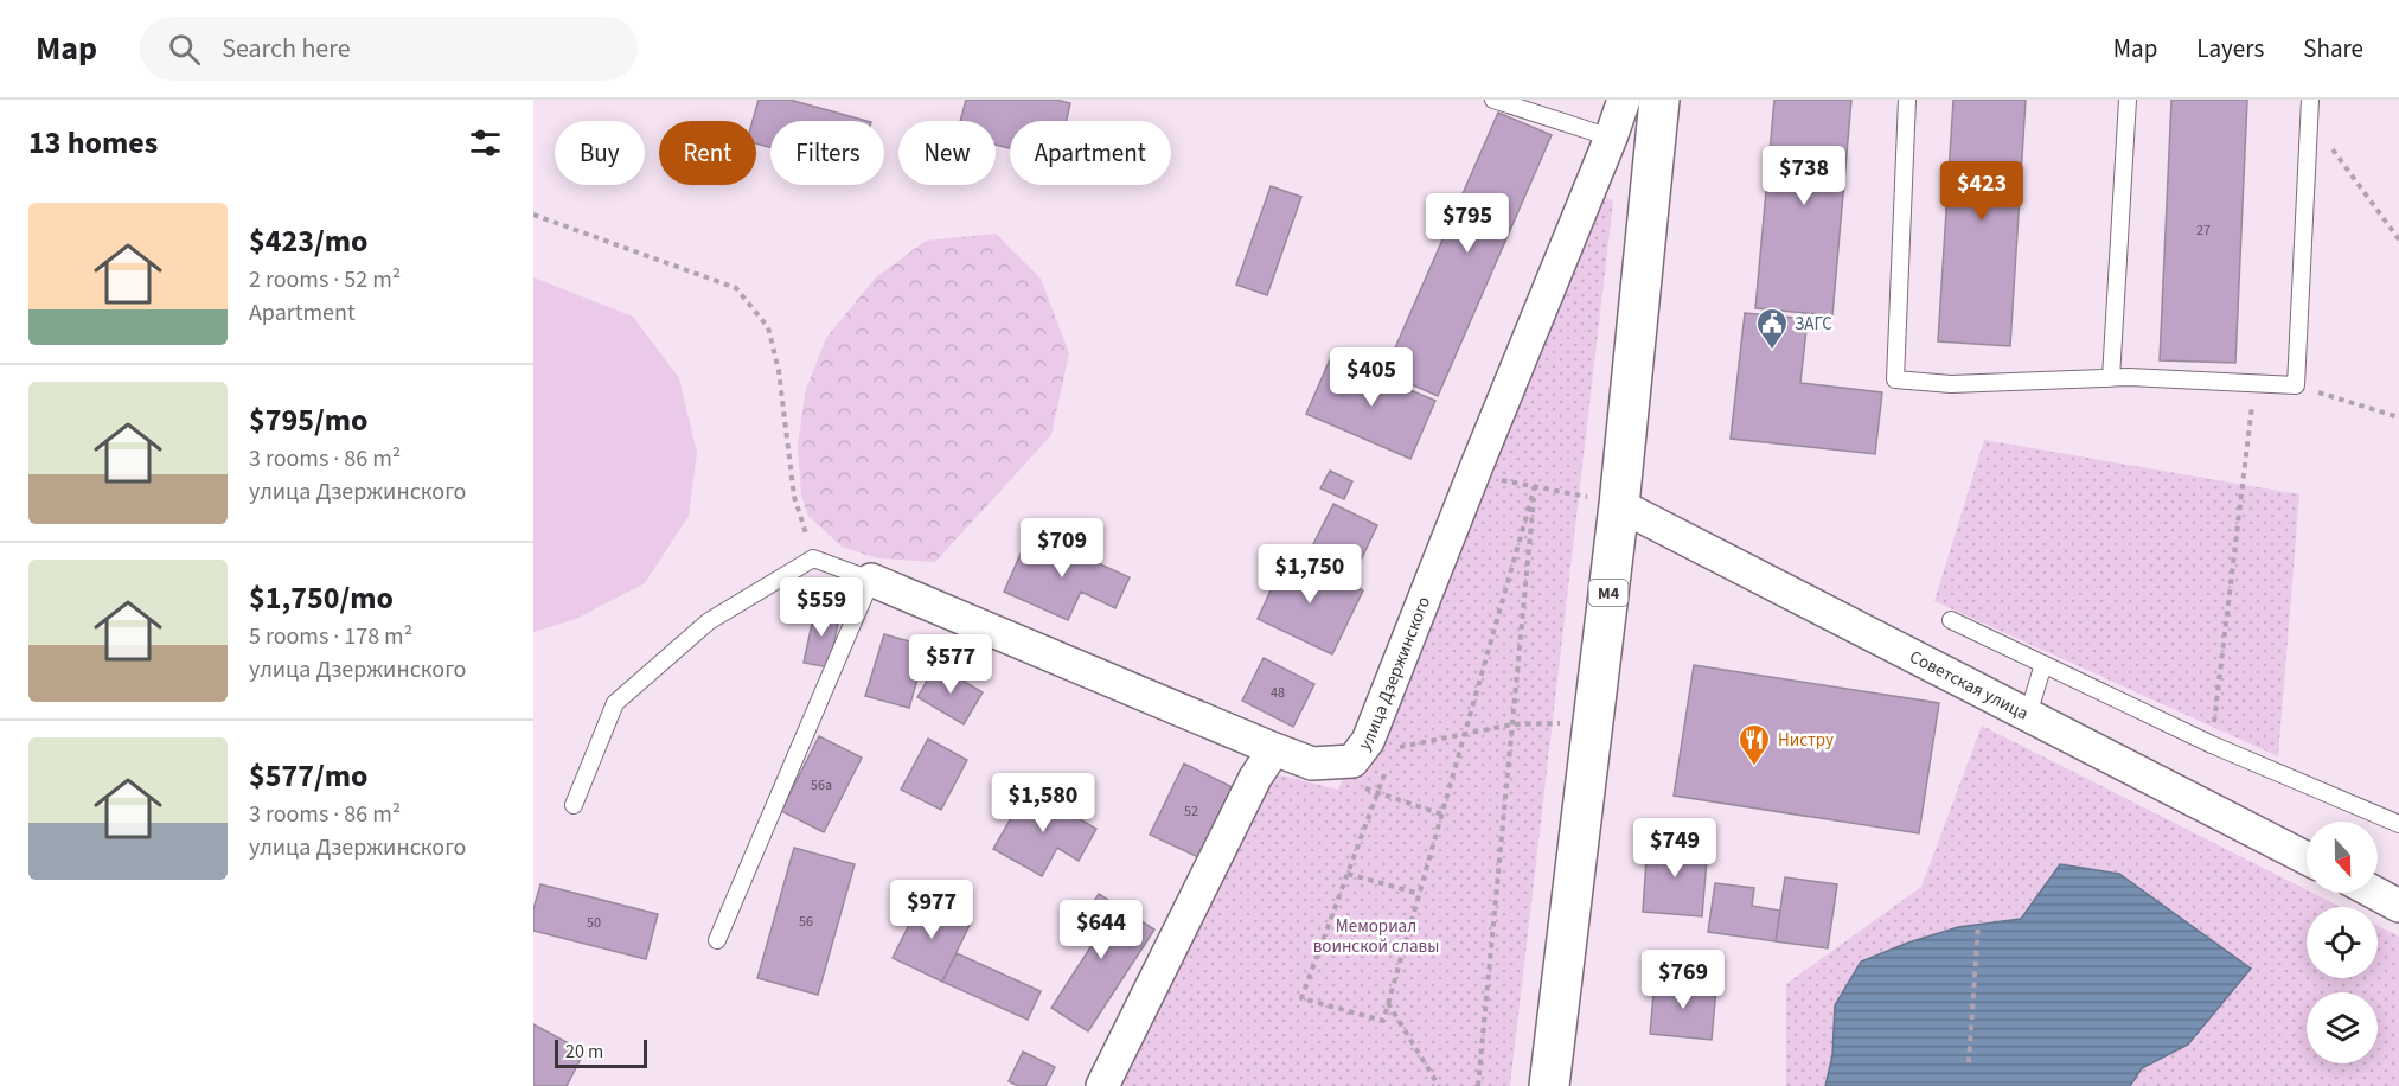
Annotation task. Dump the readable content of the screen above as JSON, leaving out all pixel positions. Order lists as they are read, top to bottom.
{
  "streets": {
    "highway": ["M4"],
    "street": ["улица Дзержинского", "Советская улица"]
  },
  "crossings": [
    ["M4", "Советская улица"]
  ],
  "parks": ["Мемориал воинской славы"],
  "places": {
    "public building": ["ЗАГС"],
    "restaurant": ["Нистру"]
  },
  "house_numbers": [
    "27",
    "48",
    "56а",
    "52",
    "56",
    "50"
  ],
  "scale_bar": "20 m",
  "north": "bottom",
  "page": {
    "header": "Map",
    "search": "Search here",
    "nav": ["Map", "Layers", "Share"],
    "heading": "13 homes",
    "chip": [
      "Buy",
      "Rent",
      "Filters",
      "New",
      "Apartment"
    ],
    "price": [
      "$738",
      "$423",
      "$795",
      "$405",
      "$709",
      "$1,750",
      "$559",
      "$577",
      "$1,580",
      "$749",
      "$977",
      "$644",
      "$769"
    ],
    "list": [
      {
        "name": "$423/mo",
        "note": "2 rooms · 52 m² · Apartment"
      },
      {
        "name": "$795/mo",
        "note": "3 rooms · 86 m² · улица Дзержинского"
      },
      {
        "name": "$1,750/mo",
        "note": "5 rooms · 178 m² · улица Дзержинского"
      },
      {
        "name": "$577/mo",
        "note": "3 rooms · 86 m² · улица Дзержинского"
      }
    ],
    "scale": "20 m"
  }
}
